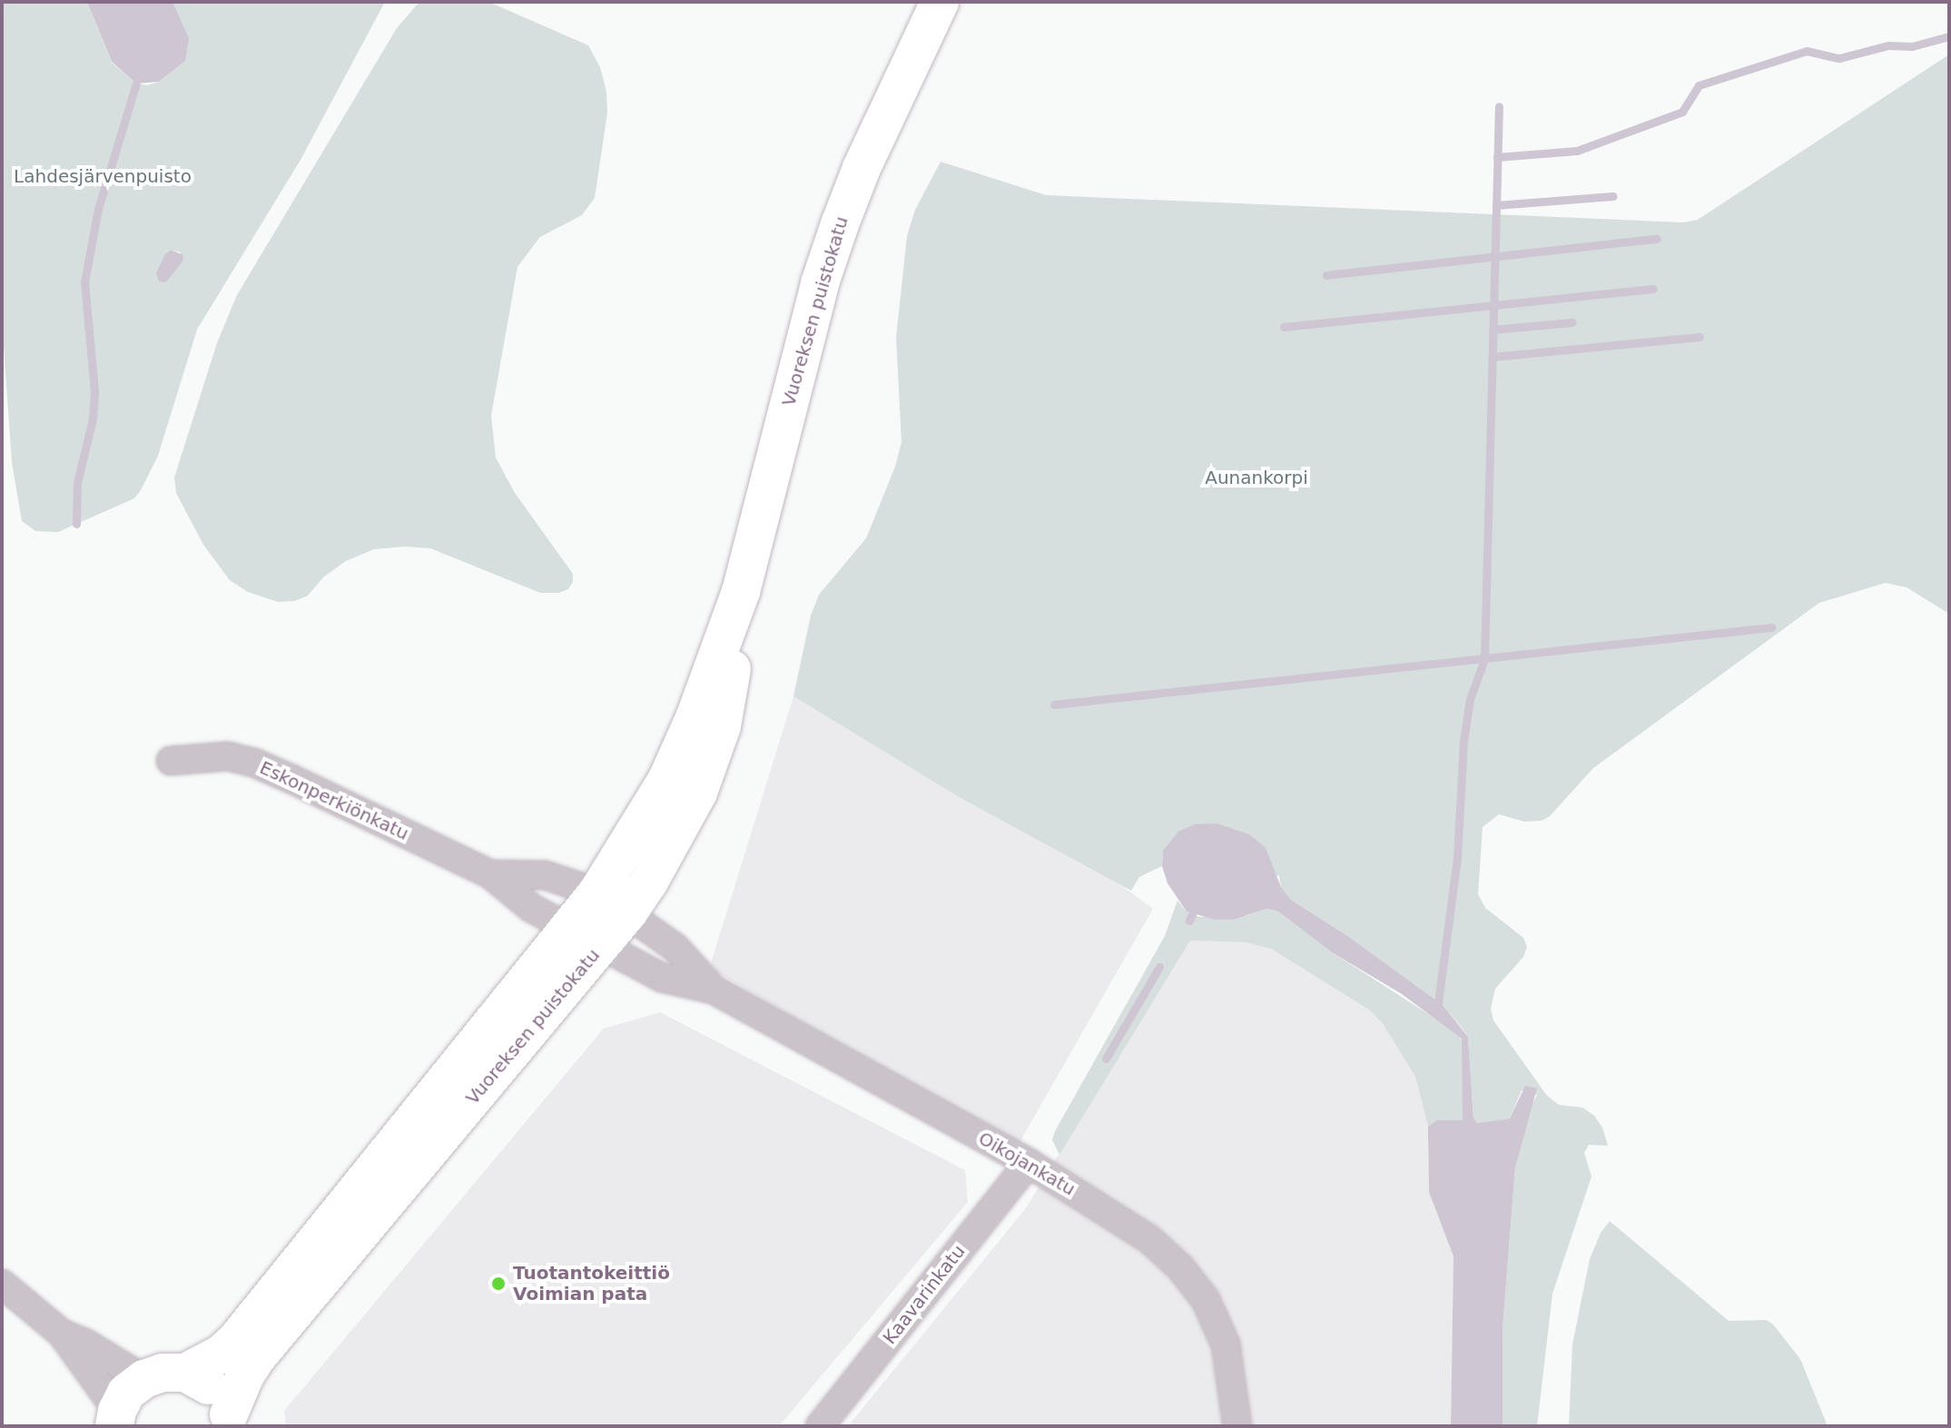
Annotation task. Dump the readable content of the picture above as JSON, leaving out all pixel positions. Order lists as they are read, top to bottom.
{
  "streets": {
    "main road": ["Vuoreksen puistokatu"],
    "street": ["Eskonperkiönkatu", "Oikojankatu", "Kaavarinkatu"]
  },
  "crossings": [
    ["Vuoreksen puistokatu", "Eskonperkiönkatu"],
    ["Vuoreksen puistokatu", "Oikojankatu"],
    ["Eskonperkiönkatu", "Oikojankatu"],
    ["Oikojankatu", "Kaavarinkatu"]
  ],
  "parks": ["Lahdesjärvenpuisto", "Aunankorpi"],
  "places": ["Tuotantokeittiö Voimian pata"]
}
